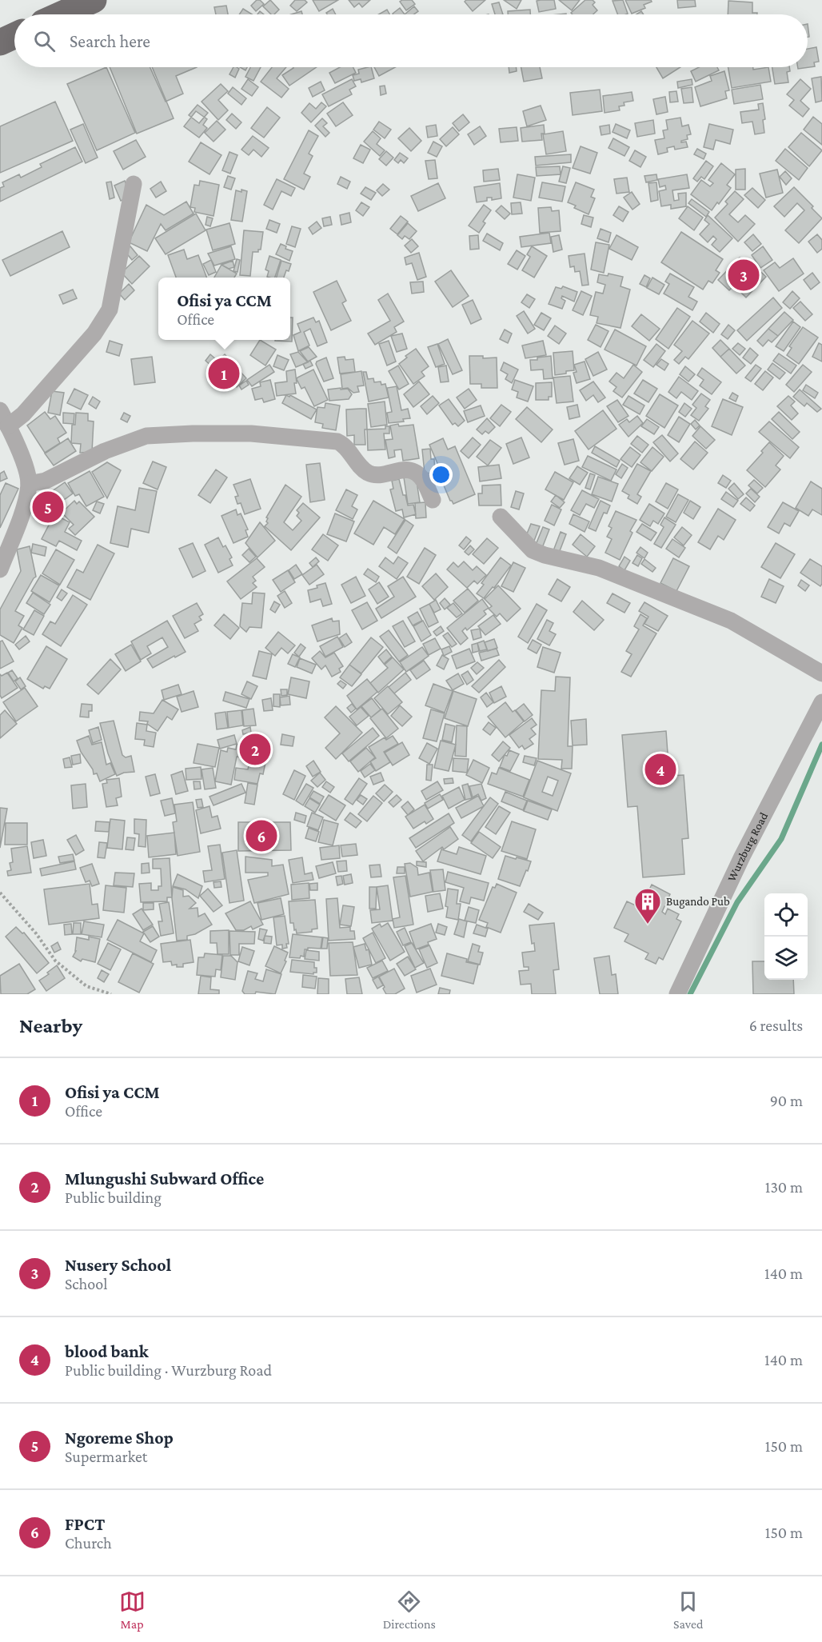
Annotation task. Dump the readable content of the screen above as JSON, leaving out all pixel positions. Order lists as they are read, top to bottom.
{
  "streets": {
    "street": ["Wurzburg Road"]
  },
  "places": {
    "building": ["Bugando Pub"]
  },
  "page": {
    "search": "Search here",
    "pins": [
      "3",
      "1",
      "5",
      "2",
      "4",
      "6"
    ],
    "popup": ["Ofisi ya CCM", "Office"],
    "heading": ["Nearby", "6 results"],
    "list": [
      {
        "mark": "1",
        "name": "Ofisi ya CCM",
        "note": "Office",
        "value": "90 m"
      },
      {
        "mark": "2",
        "name": "Mlungushi Subward Office",
        "note": "Public building",
        "value": "130 m"
      },
      {
        "mark": "3",
        "name": "Nusery School",
        "note": "School",
        "value": "140 m"
      },
      {
        "mark": "4",
        "name": "blood bank",
        "note": "Public building · Wurzburg Road",
        "value": "140 m"
      },
      {
        "mark": "5",
        "name": "Ngoreme Shop",
        "note": "Supermarket",
        "value": "150 m"
      },
      {
        "mark": "6",
        "name": "FPCT",
        "note": "Church",
        "value": "150 m"
      }
    ],
    "nav": ["Map", "Directions", "Saved"]
  }
}
